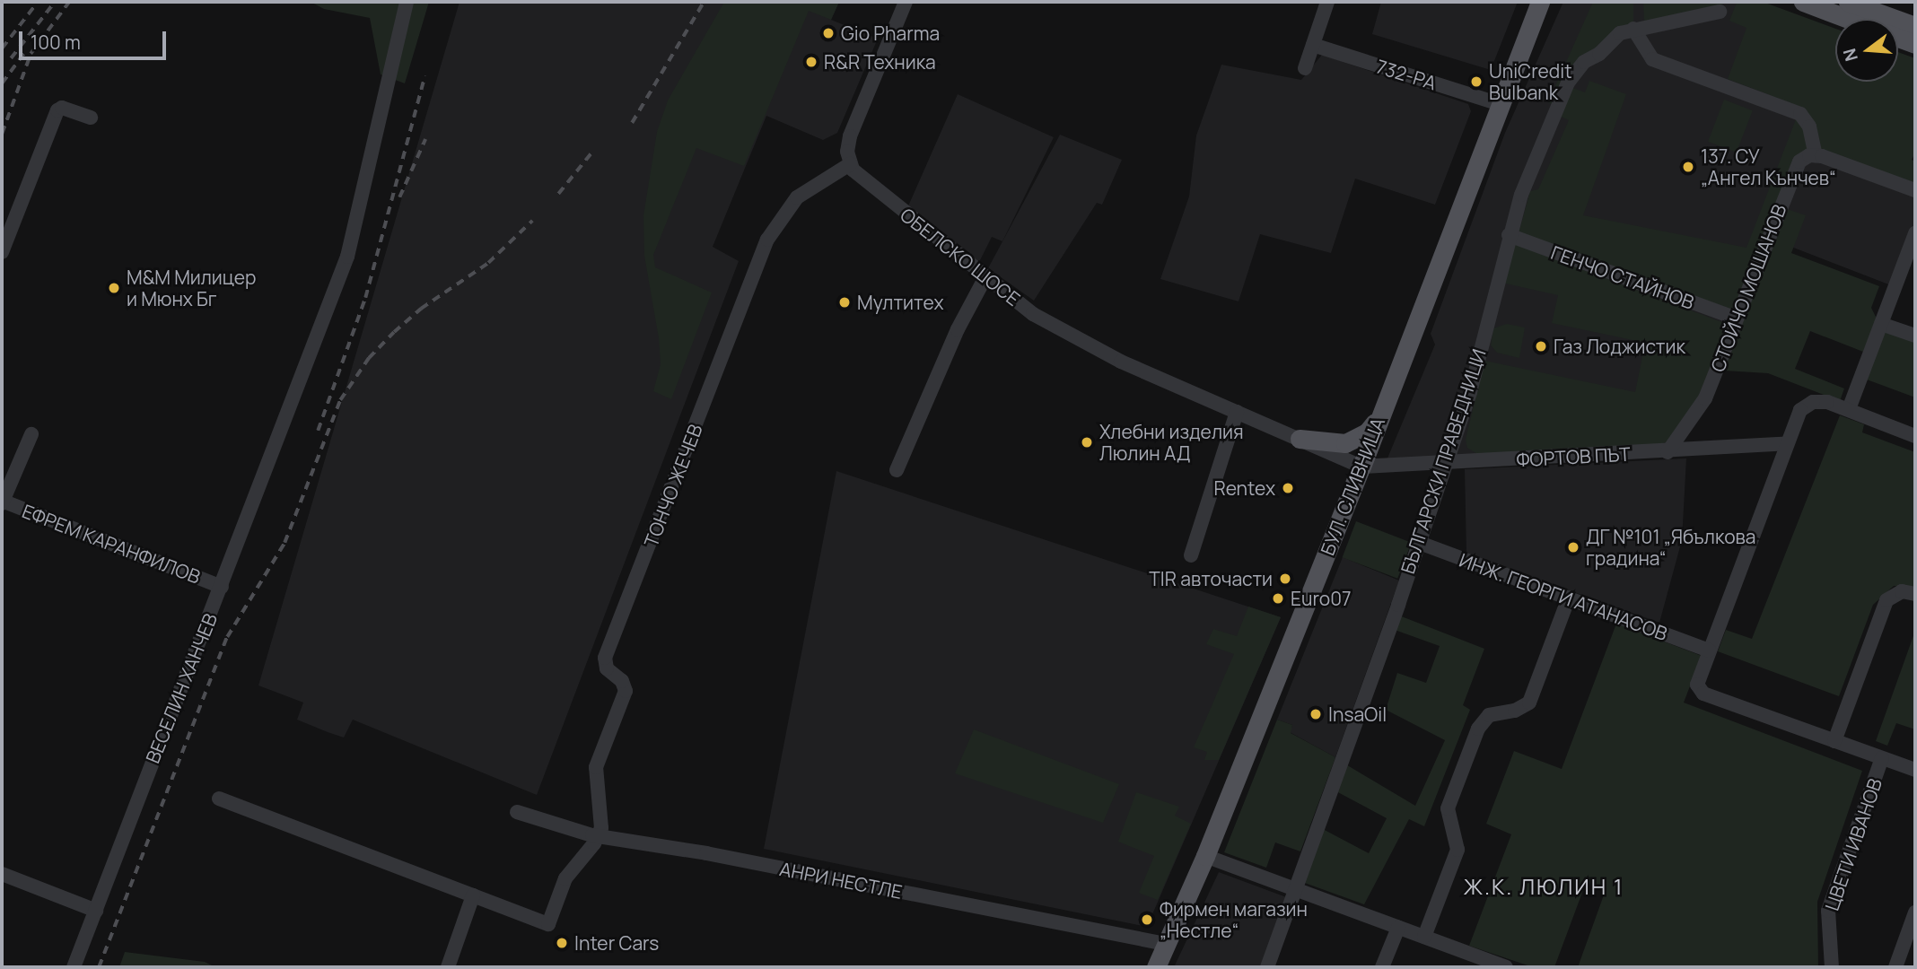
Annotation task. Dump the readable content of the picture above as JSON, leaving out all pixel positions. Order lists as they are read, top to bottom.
{
  "streets": {
    "main road": ["БУЛ. СЛИВНИЦА"],
    "street": [
      "732-РА",
      "ОБЕЛСКО ШОСЕ",
      "ГЕНЧО СТАЙНОВ",
      "СТОЙЧО МОШАНОВ",
      "ФОРТОВ ПЪТ",
      "БЪЛГАРСКИ ПРАВЕДНИЦИ",
      "ТОНЧО ЖЕЧЕВ",
      "ЕФРЕМ КАРАНФИЛОВ",
      "ИНЖ. ГЕОРГИ АТАНАСОВ",
      "ВЕСЕЛИН ХАНЧЕВ",
      "ЦВЕТИ ИВАНОВ",
      "АНРИ НЕСТЛЕ"
    ]
  },
  "crossings": [
    ["732-РА", "БУЛ. СЛИВНИЦА"],
    ["ОБЕЛСКО ШОСЕ", "ФОРТОВ ПЪТ"],
    ["ОБЕЛСКО ШОСЕ", "ТОНЧО ЖЕЧЕВ"],
    ["ОБЕЛСКО ШОСЕ", "БУЛ. СЛИВНИЦА"],
    ["ГЕНЧО СТАЙНОВ", "СТОЙЧО МОШАНОВ"],
    ["ГЕНЧО СТАЙНОВ", "БЪЛГАРСКИ ПРАВЕДНИЦИ"],
    ["СТОЙЧО МОШАНОВ", "ФОРТОВ ПЪТ"],
    ["ФОРТОВ ПЪТ", "БЪЛГАРСКИ ПРАВЕДНИЦИ"],
    ["ФОРТОВ ПЪТ", "БУЛ. СЛИВНИЦА"],
    ["БЪЛГАРСКИ ПРАВЕДНИЦИ", "ИНЖ. ГЕОРГИ АТАНАСОВ"],
    ["ТОНЧО ЖЕЧЕВ", "АНРИ НЕСТЛЕ"],
    ["БУЛ. СЛИВНИЦА", "АНРИ НЕСТЛЕ"],
    ["ЕФРЕМ КАРАНФИЛОВ", "ВЕСЕЛИН ХАНЧЕВ"]
  ],
  "districts": ["Ж.К. ЛЮЛИН 1"],
  "places": [
    "Gio Pharma",
    "R&R Техника",
    "UniCredit Bulbank",
    "137. СУ „Ангел Кънчев“",
    "М&M Mилицер и Мюнх Бг",
    "Мултитех",
    "Газ Лоджистик",
    "Хлебни изделия Люлин АД",
    "Rentex",
    "ДГ №101 „Ябълкова градина“",
    "TIR авточасти",
    "Euro07",
    "InsaOil",
    "Фирмен магазин „Нестле“",
    "Inter Cars"
  ],
  "scale_bar": "100 m",
  "north": "left"
}
